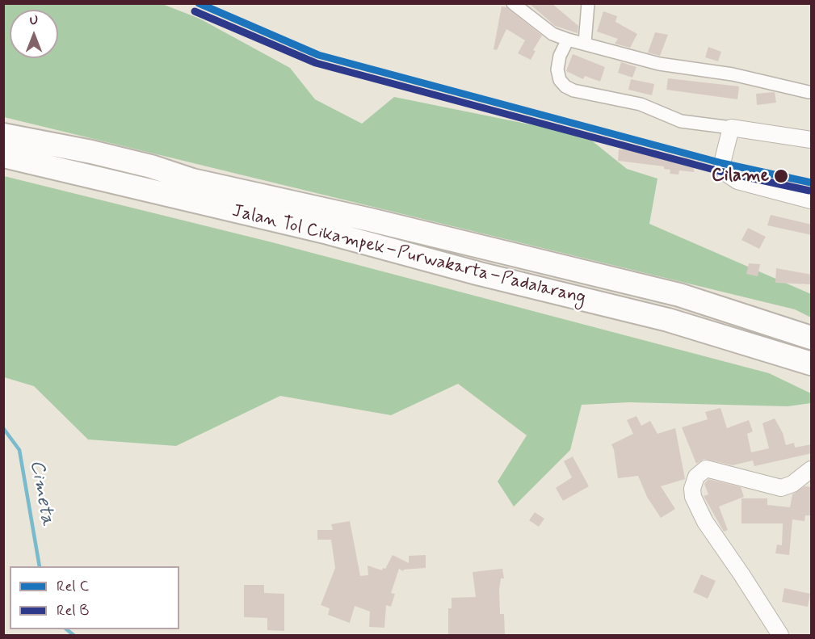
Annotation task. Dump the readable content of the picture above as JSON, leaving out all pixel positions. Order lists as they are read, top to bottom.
{
  "streets": {
    "highway": ["Jalan Tol Cikampek–Purwakarta–Padalarang"]
  },
  "water": ["Cimeta"],
  "places": ["Cilame"],
  "lines": ["rail line C", "rail line B"],
  "legend": ["Rel C", "Rel B"],
  "north": "top"
}
